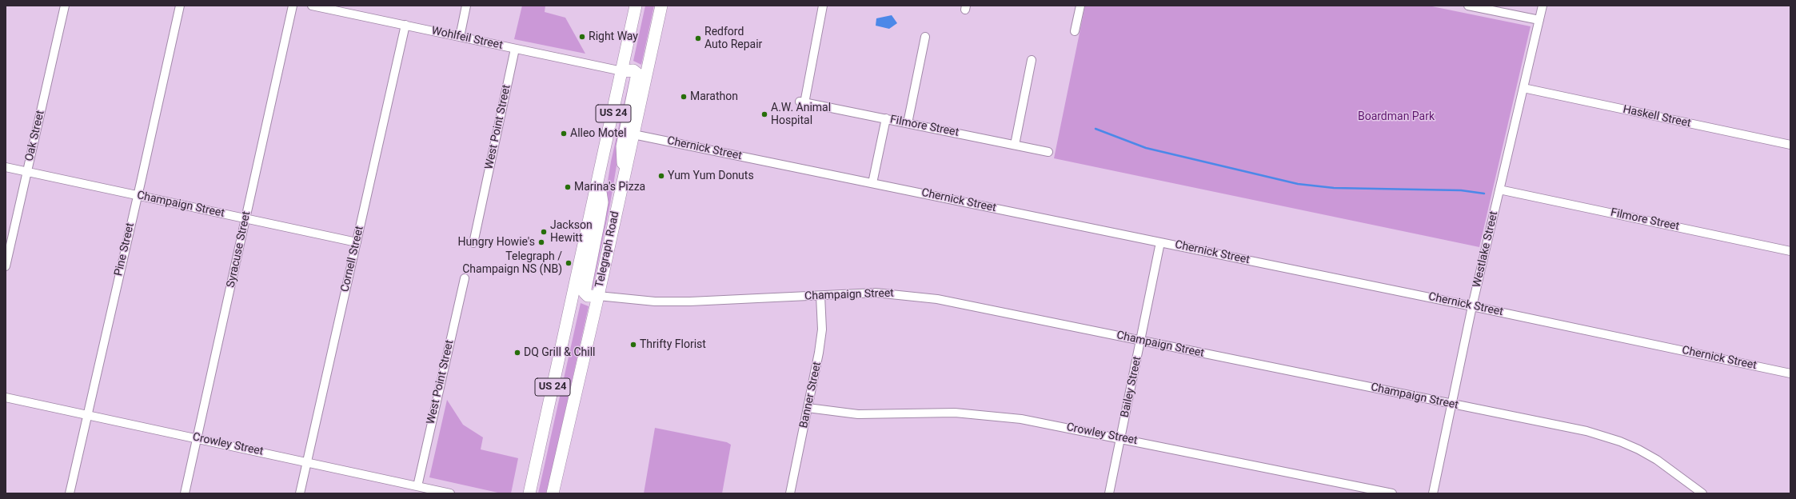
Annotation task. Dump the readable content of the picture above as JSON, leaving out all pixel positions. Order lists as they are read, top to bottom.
{
  "streets": {
    "main road": ["US 24", "Telegraph Road"],
    "street": [
      "Wohlfeil Street",
      "Haskell Street",
      "Filmore Street",
      "West Point Street",
      "Oak Street",
      "Chernick Street",
      "Champaign Street",
      "Pine Street",
      "Syracuse Street",
      "Westlake Street",
      "Cornell Street",
      "Bailey Street",
      "Banner Street",
      "Crowley Street"
    ]
  },
  "crossings": [
    ["Wohlfeil Street", "US 24"],
    ["Wohlfeil Street", "West Point Street"],
    ["Wohlfeil Street", "Cornell Street"],
    ["Haskell Street", "Westlake Street"],
    ["Filmore Street", "Westlake Street"],
    ["West Point Street", "Crowley Street"],
    ["Oak Street", "Champaign Street"],
    ["Chernick Street", "Telegraph Road"],
    ["Chernick Street", "Westlake Street"],
    ["Chernick Street", "Bailey Street"],
    ["Champaign Street", "Pine Street"],
    ["Champaign Street", "Syracuse Street"],
    ["Champaign Street", "Telegraph Road"],
    ["Champaign Street", "Westlake Street"],
    ["Champaign Street", "Cornell Street"],
    ["Champaign Street", "Bailey Street"],
    ["Champaign Street", "Banner Street"],
    ["Pine Street", "Crowley Street"],
    ["Syracuse Street", "Crowley Street"],
    ["Cornell Street", "Crowley Street"],
    ["Bailey Street", "Crowley Street"],
    ["Banner Street", "Crowley Street"]
  ],
  "parks": ["Boardman Park"],
  "places": [
    "Right Way",
    "Redford Auto Repair",
    "Marathon",
    "A.W. Animal Hospital",
    "Alleo Motel",
    "Yum Yum Donuts",
    "Marina's Pizza",
    "Jackson Hewitt",
    "Hungry Howie's",
    "Telegraph / Champaign NS (NB)",
    "Thrifty Florist",
    "DQ Grill & Chill"
  ]
}
